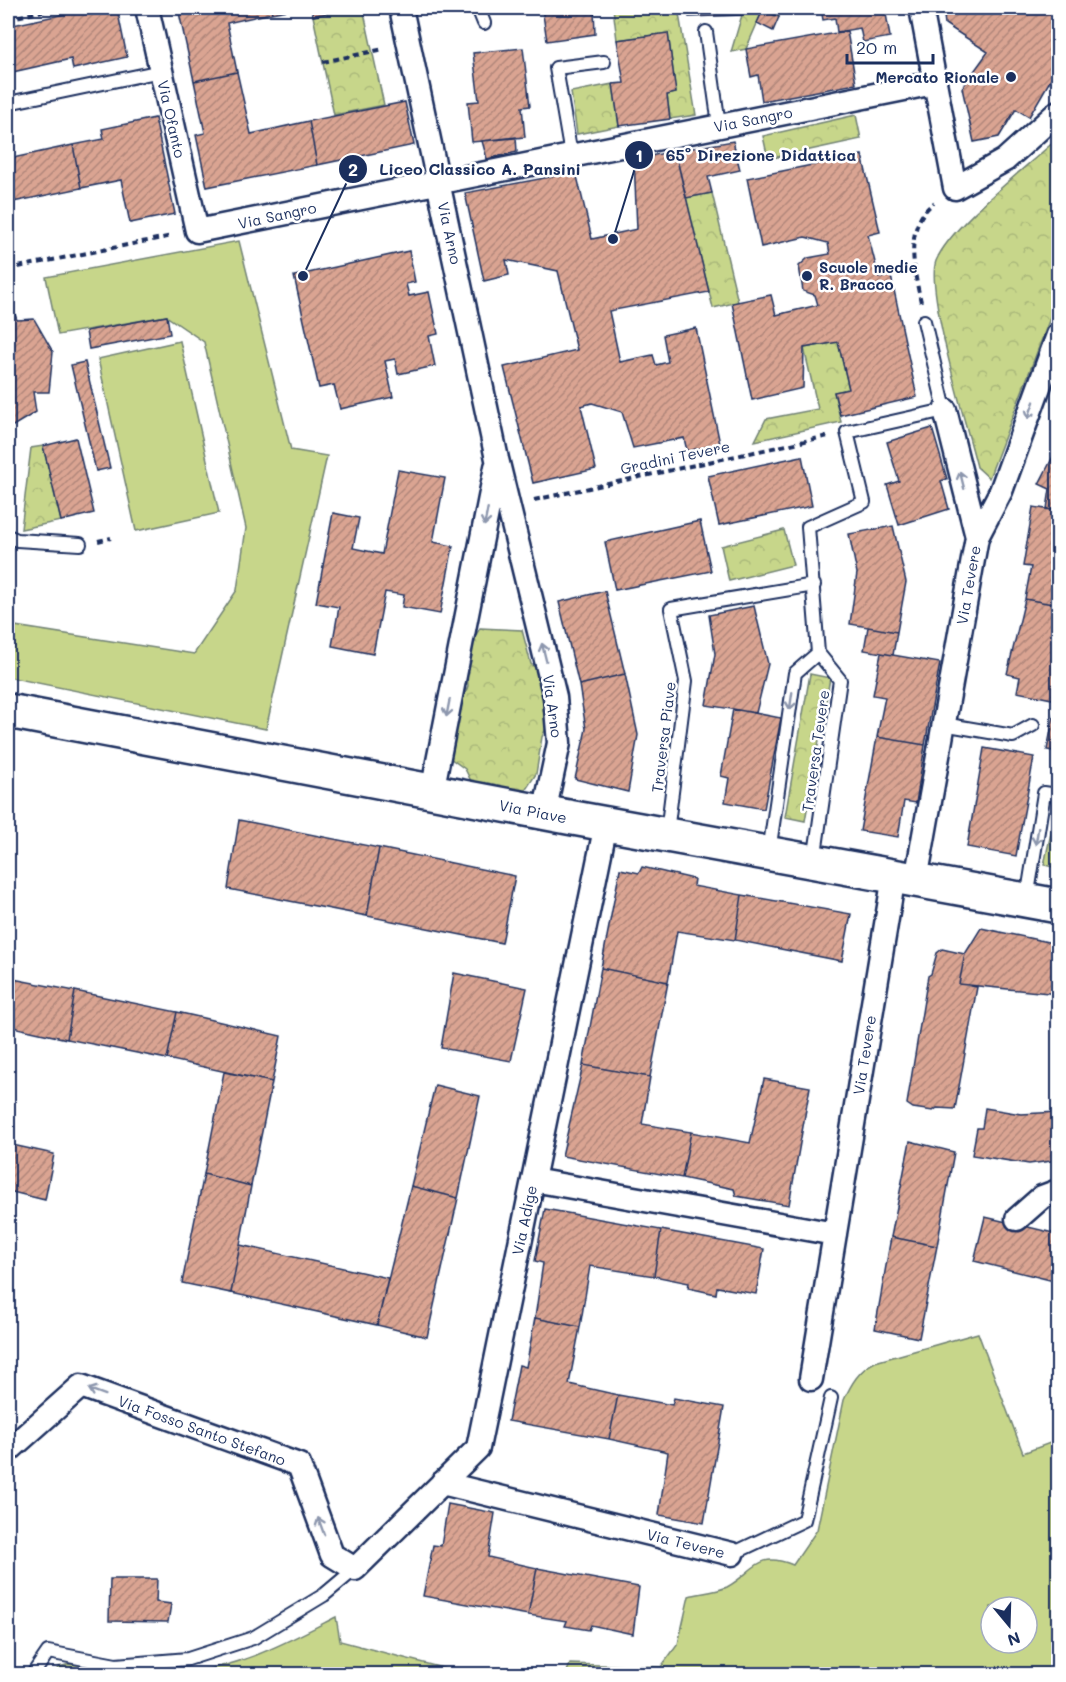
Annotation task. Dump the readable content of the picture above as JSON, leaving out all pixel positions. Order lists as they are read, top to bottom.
{
  "streets": {
    "street": [
      "Via Ofanto",
      "Via Sangro",
      "Via Arno",
      "Via Tevere",
      "Via Piave",
      "Via Adige",
      "Via Fosso Santo Stefano"
    ],
    "lane": ["Traversa Piave", "Traversa Tevere"],
    "path": ["Gradini Tevere"]
  },
  "crossings": [
    ["Via Ofanto", "Via Sangro"],
    ["Via Sangro", "Via Arno"],
    ["Via Arno", "Gradini Tevere"],
    ["Via Arno", "Via Piave"],
    ["Via Tevere", "Via Piave"],
    ["Via Tevere", "Via Adige"],
    ["Traversa Piave", "Via Piave"],
    ["Traversa Tevere", "Via Piave"],
    ["Via Piave", "Via Adige"],
    ["Via Adige", "Via Fosso Santo Stefano"]
  ],
  "one_way": ["Via Fosso Santo Stefano"],
  "places": [
    "Mercato Rionale",
    "65° Direzione Didattica",
    "Liceo Classico A. Pansini",
    "Scuole medie R. Bracco"
  ],
  "scale_bar": "20 m",
  "north": "bottom"
}
